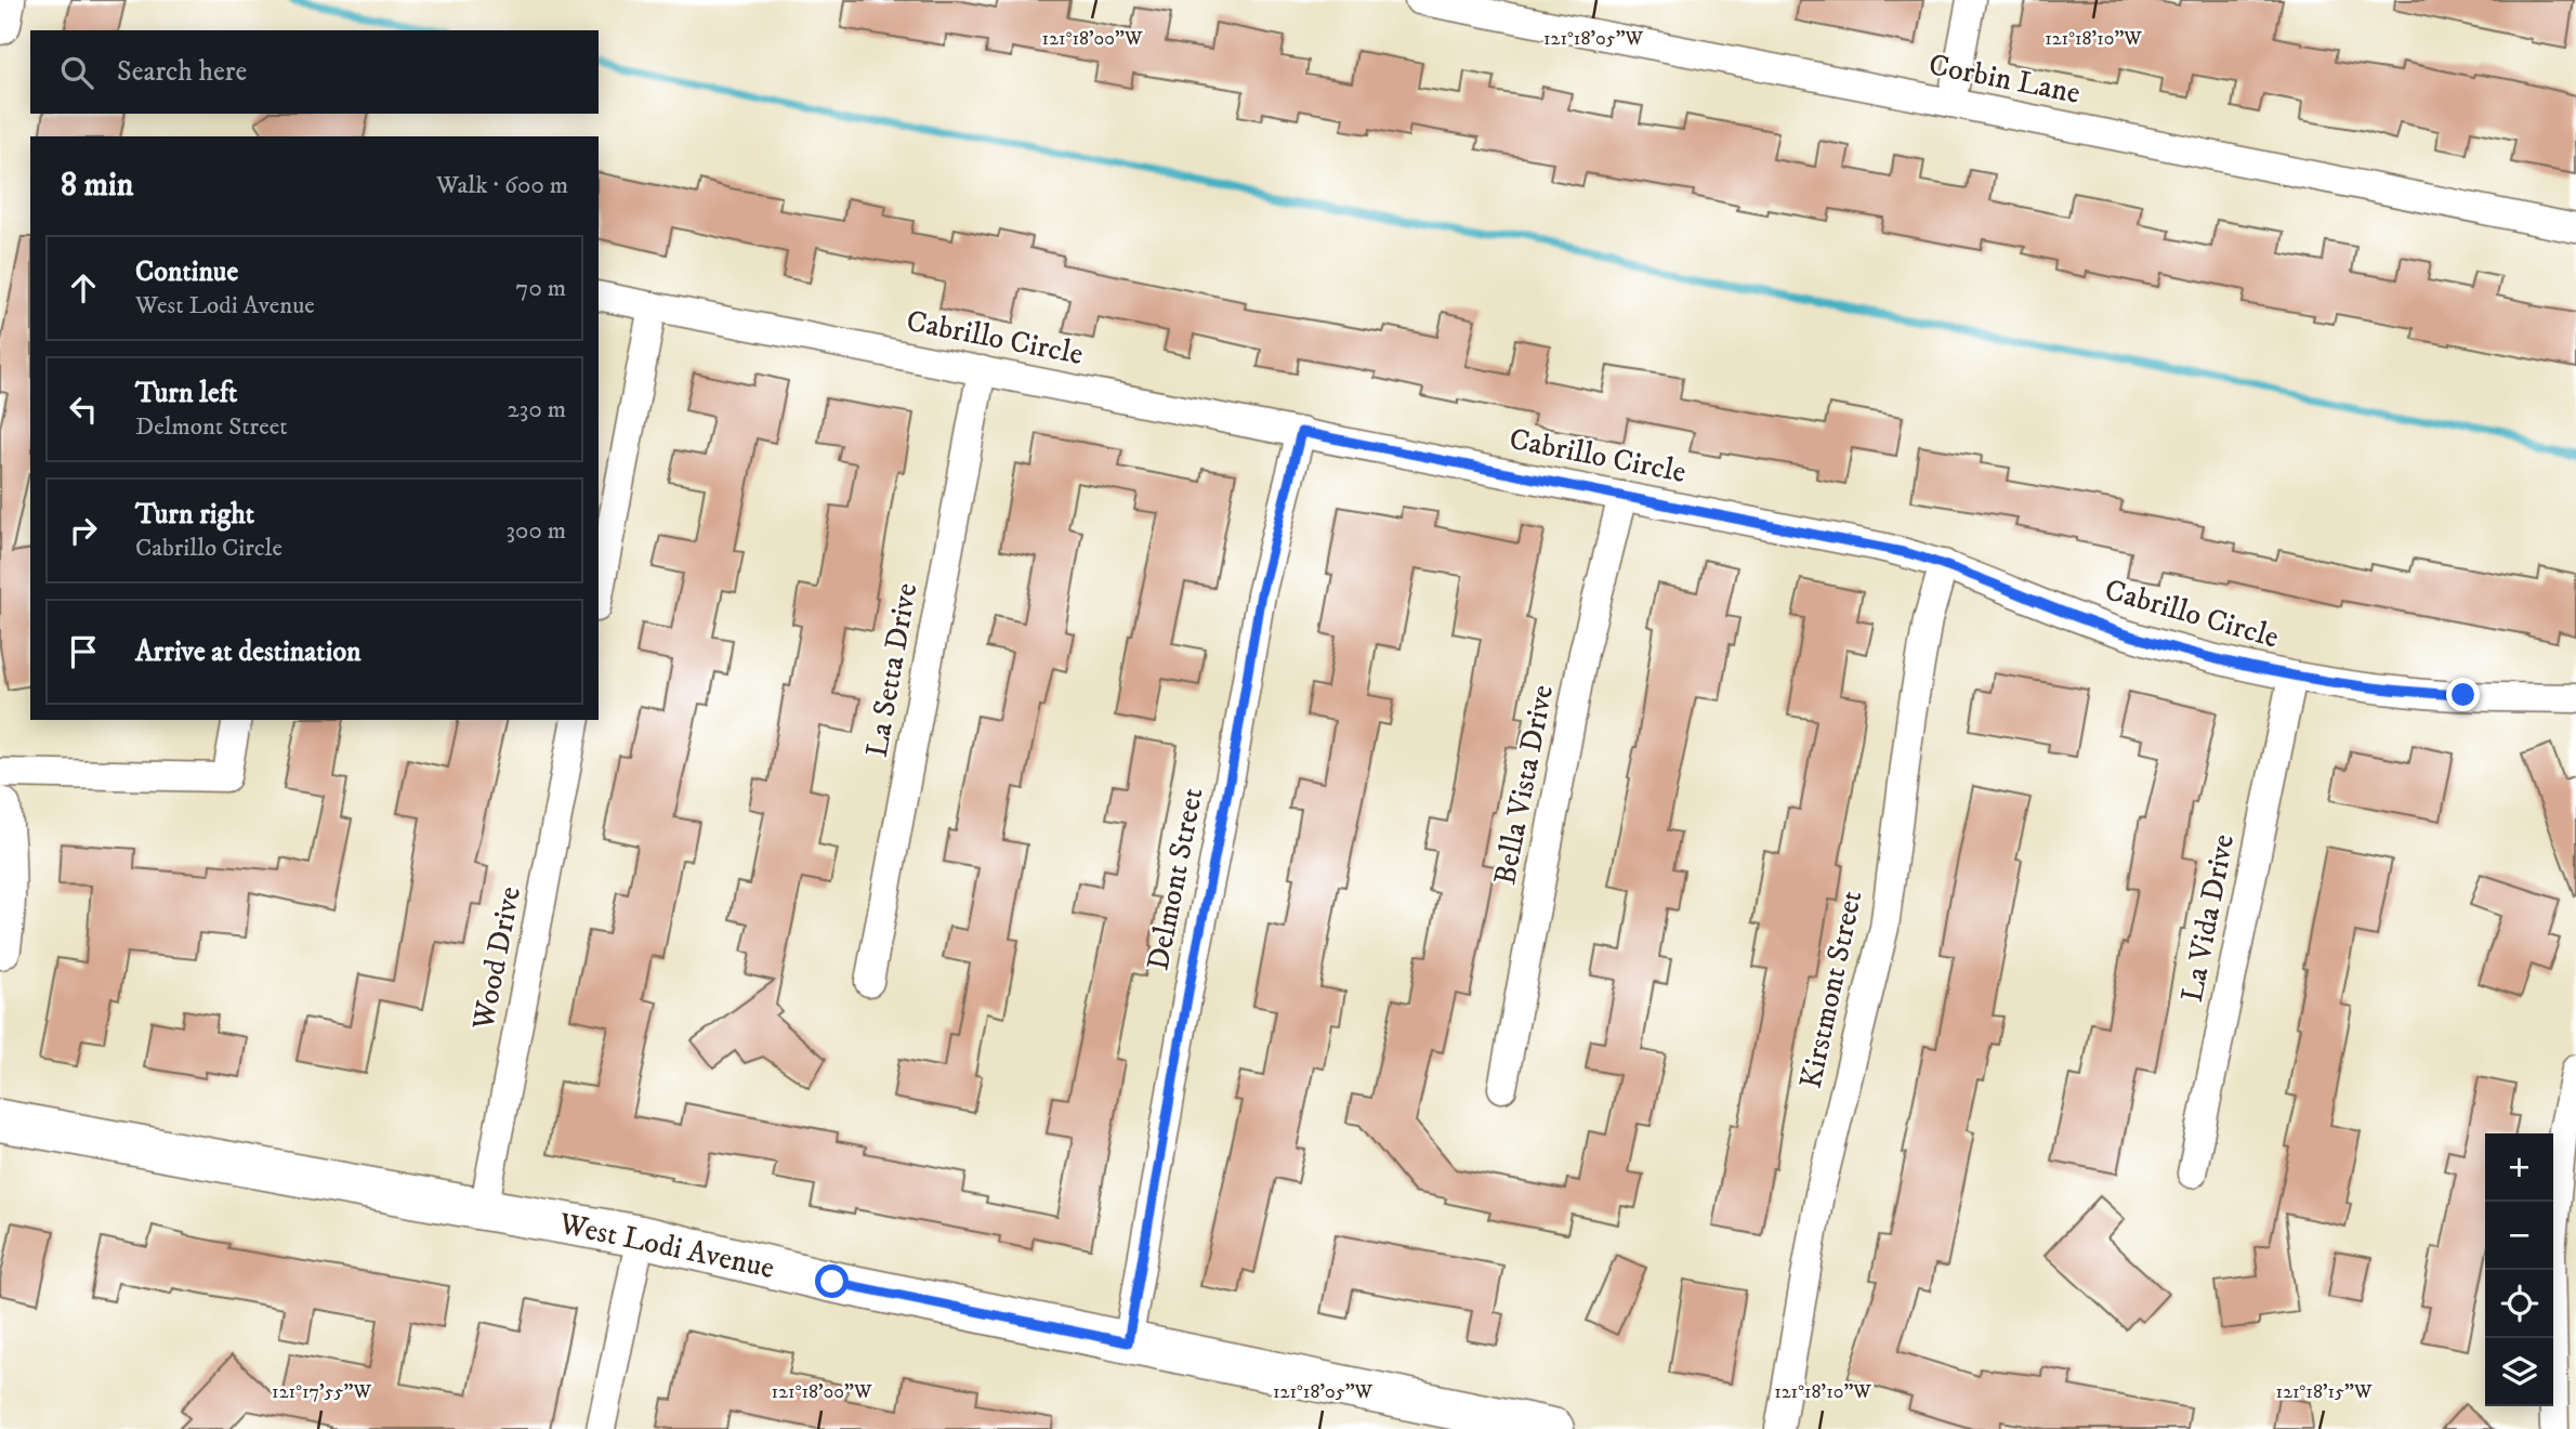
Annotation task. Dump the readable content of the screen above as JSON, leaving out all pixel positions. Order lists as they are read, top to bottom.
{
  "streets": {
    "main road": ["West Lodi Avenue"],
    "street": [
      "Corbin Lane",
      "Cabrillo Circle",
      "La Setta Drive",
      "Bella Vista Drive",
      "Delmont Street",
      "La Vida Drive",
      "Wood Drive",
      "Kirstmont Street"
    ]
  },
  "crossings": [
    ["Cabrillo Circle", "La Setta Drive"],
    ["Cabrillo Circle", "Bella Vista Drive"],
    ["Cabrillo Circle", "Delmont Street"],
    ["Cabrillo Circle", "La Vida Drive"],
    ["Cabrillo Circle", "Kirstmont Street"],
    ["Delmont Street", "West Lodi Avenue"],
    ["Wood Drive", "West Lodi Avenue"]
  ],
  "page": {
    "search": "Search here",
    "heading": ["8 min", "Walk · 600 m"],
    "list": [
      ["Continue", "West Lodi Avenue", "70 m"],
      ["Turn left", "Delmont Street", "230 m"],
      ["Turn right", "Cabrillo Circle", "300 m"],
      "Arrive at destination"
    ],
    "map_buttons": ["+", "−"]
  },
  "coordinates": [
    "121°18'00\"W",
    "121°18'05\"W",
    "121°18'10\"W",
    "121°17'55\"W",
    "121°18'15\"W"
  ]
}
